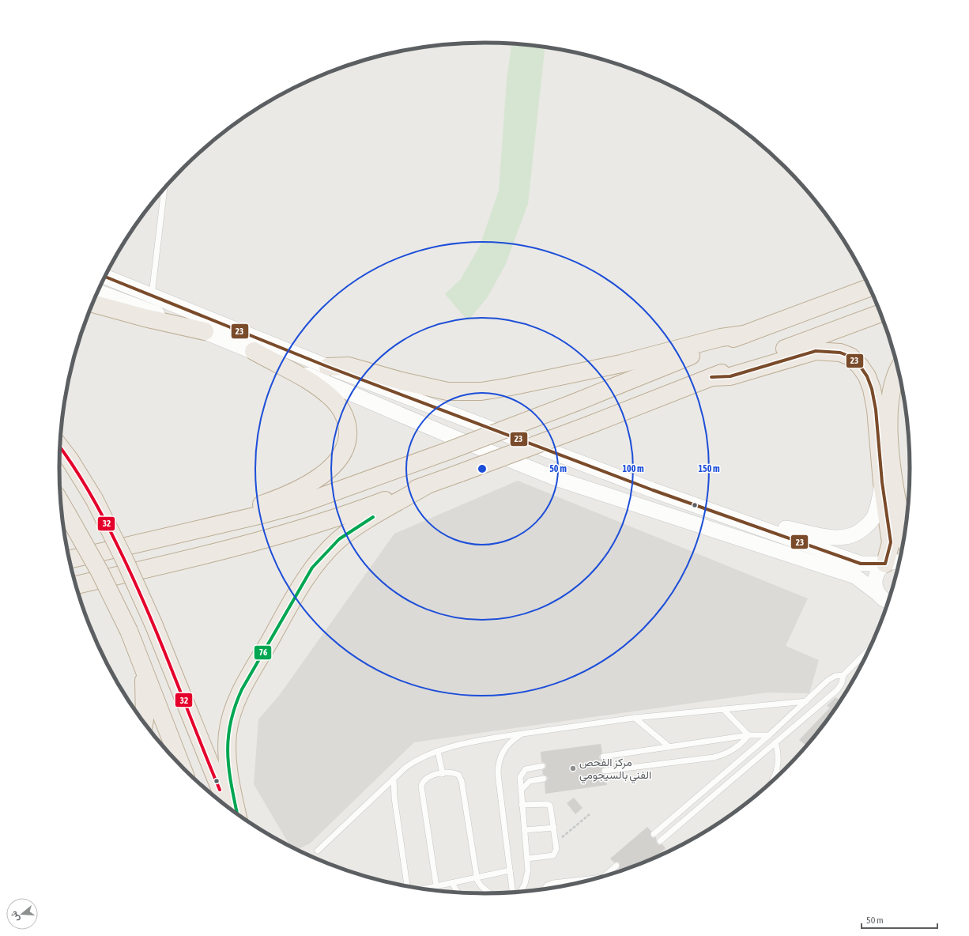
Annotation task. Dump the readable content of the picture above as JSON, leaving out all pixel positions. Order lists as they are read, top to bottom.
{
  "places": ["مركز الفحص الفني بالسيجومي"],
  "lines": ["transit line 23", "transit line 32", "transit line 76"],
  "scale_bar": "50 m",
  "north": "left",
  "rings": ["50 m", "100 m", "150 m"]
}
